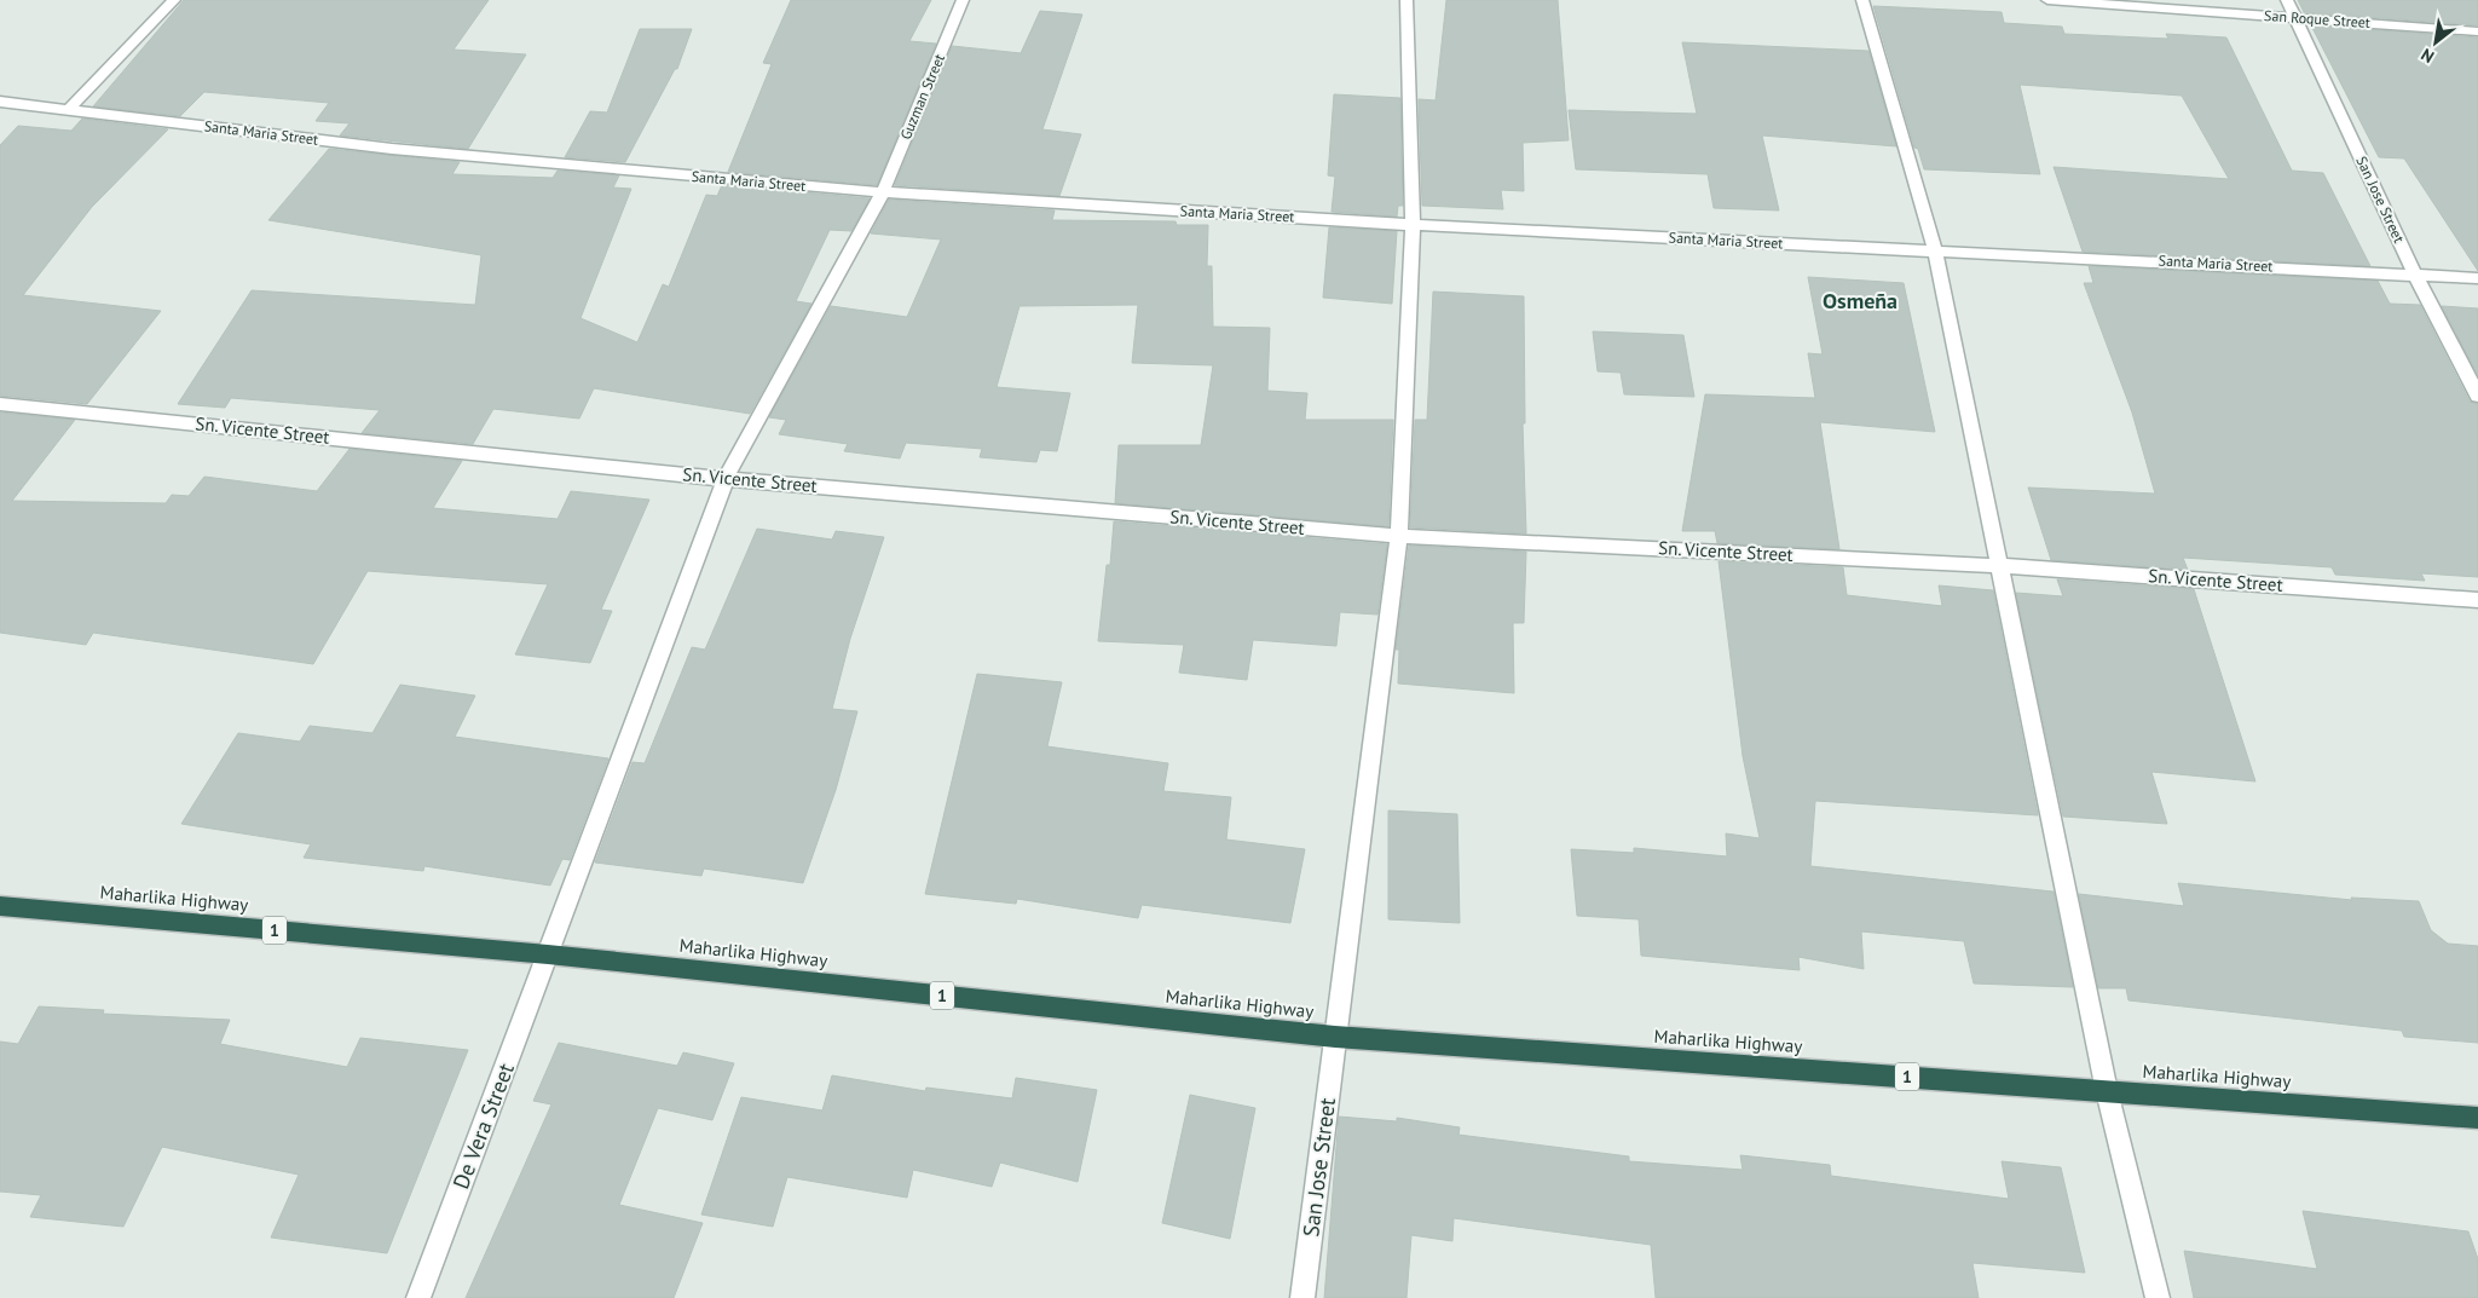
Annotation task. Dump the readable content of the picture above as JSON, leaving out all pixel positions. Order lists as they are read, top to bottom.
{
  "streets": {
    "highway": ["Maharlika Highway", "1"],
    "street": [
      "San Roque Street",
      "Guzman Street",
      "Santa Maria Street",
      "San Jose Street",
      "Sn. Vicente Street",
      "De Vera Street"
    ]
  },
  "crossings": [
    ["San Roque Street", "San Jose Street"],
    ["Guzman Street", "Santa Maria Street"],
    ["Guzman Street", "Sn. Vicente Street"],
    ["Guzman Street", "De Vera Street"],
    ["Santa Maria Street", "San Jose Street"],
    ["San Jose Street", "Sn. Vicente Street"],
    ["San Jose Street", "Maharlika Highway"],
    ["Sn. Vicente Street", "De Vera Street"],
    ["Maharlika Highway", "De Vera Street"]
  ],
  "districts": ["Osmeña"],
  "north": "bottom left"
}
